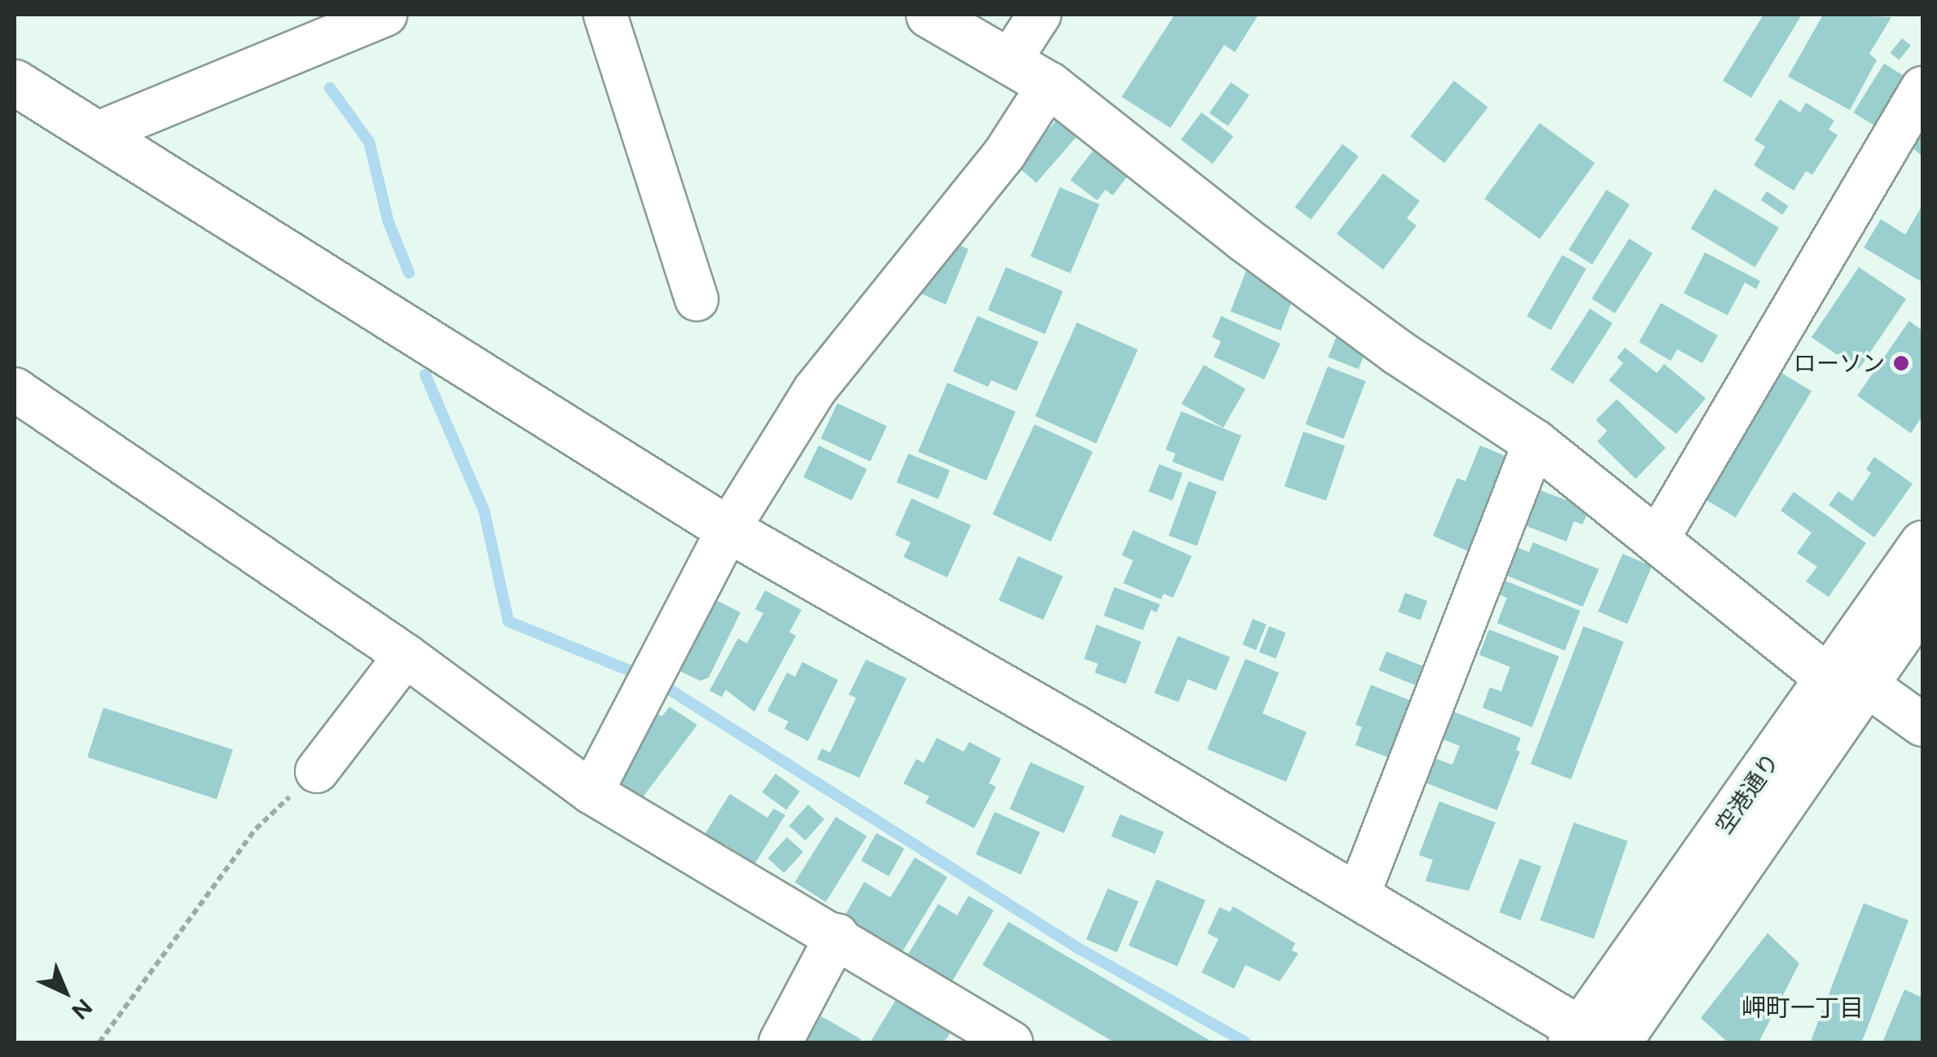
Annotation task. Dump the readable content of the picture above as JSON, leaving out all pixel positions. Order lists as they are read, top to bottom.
{
  "streets": {
    "street": ["空港通り"]
  },
  "districts": ["岬町一丁目"],
  "places": ["ローソン"],
  "north": "bottom right"
}
